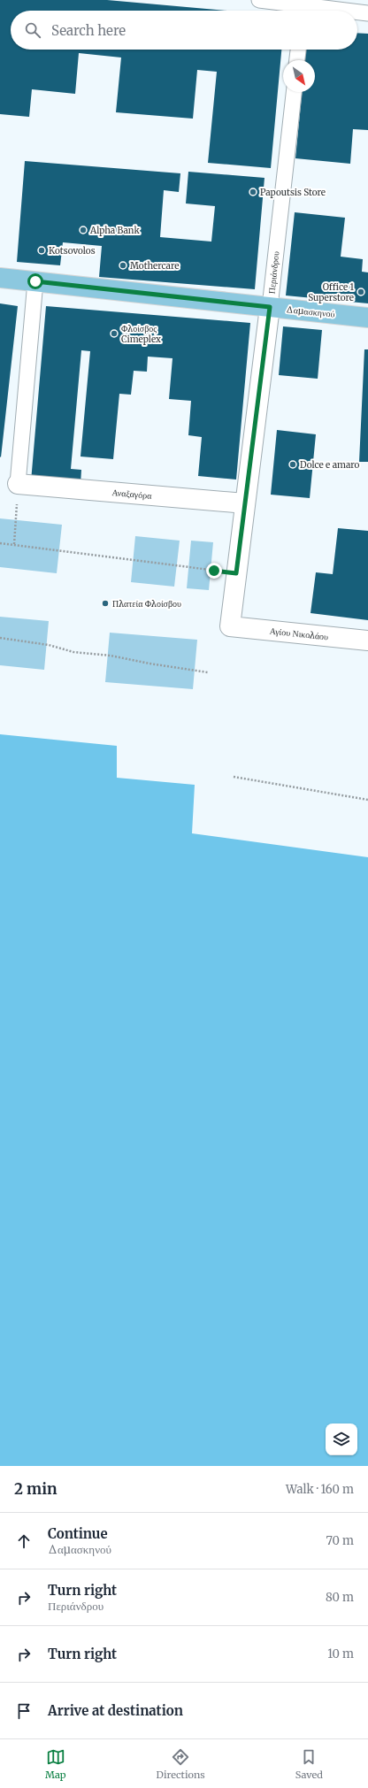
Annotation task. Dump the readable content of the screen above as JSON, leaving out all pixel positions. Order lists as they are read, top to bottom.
{
  "streets": {
    "main road": ["Δαμασκηνού"],
    "street": ["Περιάνδρου", "Αναξαγόρα", "Αγίου Νικολάου"]
  },
  "crossings": [
    ["Περιάνδρου", "Δαμασκηνού"],
    ["Περιάνδρου", "Αναξαγόρα"],
    ["Περιάνδρου", "Αγίου Νικολάου"]
  ],
  "places": [
    "Papoutsis Store",
    "Alpha Bank",
    "Kotsovolos",
    "Mothercare",
    "Office 1 Superstore",
    "Φλοίσβος Cimeplex",
    "Dolce e amaro",
    "Πλατεία Φλοίσβου"
  ],
  "north": "bottom right",
  "page": {
    "search": "Search here",
    "heading": ["2 min", "Walk · 160 m"],
    "list": [
      ["Continue", "Δαμασκηνού", "70 m"],
      ["Turn right", "Περιάνδρου", "80 m"],
      ["Turn right", "10 m"],
      "Arrive at destination"
    ],
    "nav": ["Map", "Directions", "Saved"]
  }
}
